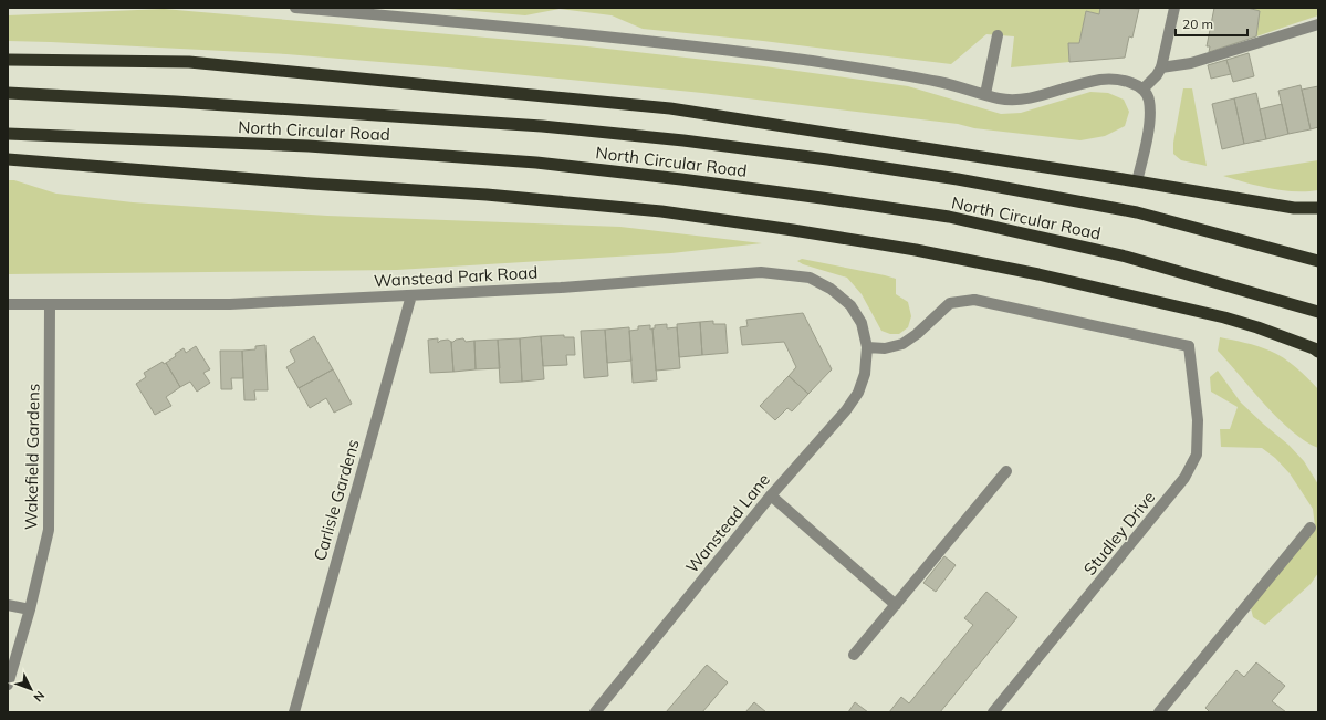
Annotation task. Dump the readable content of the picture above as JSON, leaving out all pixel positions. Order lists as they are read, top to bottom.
{
  "streets": {
    "highway": ["North Circular Road"],
    "street": [
      "Wanstead Park Road",
      "Wakefield Gardens",
      "Carlisle Gardens",
      "Wanstead Lane",
      "Studley Drive"
    ]
  },
  "crossings": [
    ["Wanstead Park Road", "Wakefield Gardens"],
    ["Wanstead Park Road", "Carlisle Gardens"],
    ["Wanstead Park Road", "Wanstead Lane"],
    ["Wanstead Park Road", "Studley Drive"],
    ["Wanstead Lane", "Studley Drive"]
  ],
  "scale_bar": "20 m",
  "north": "bottom right"
}
